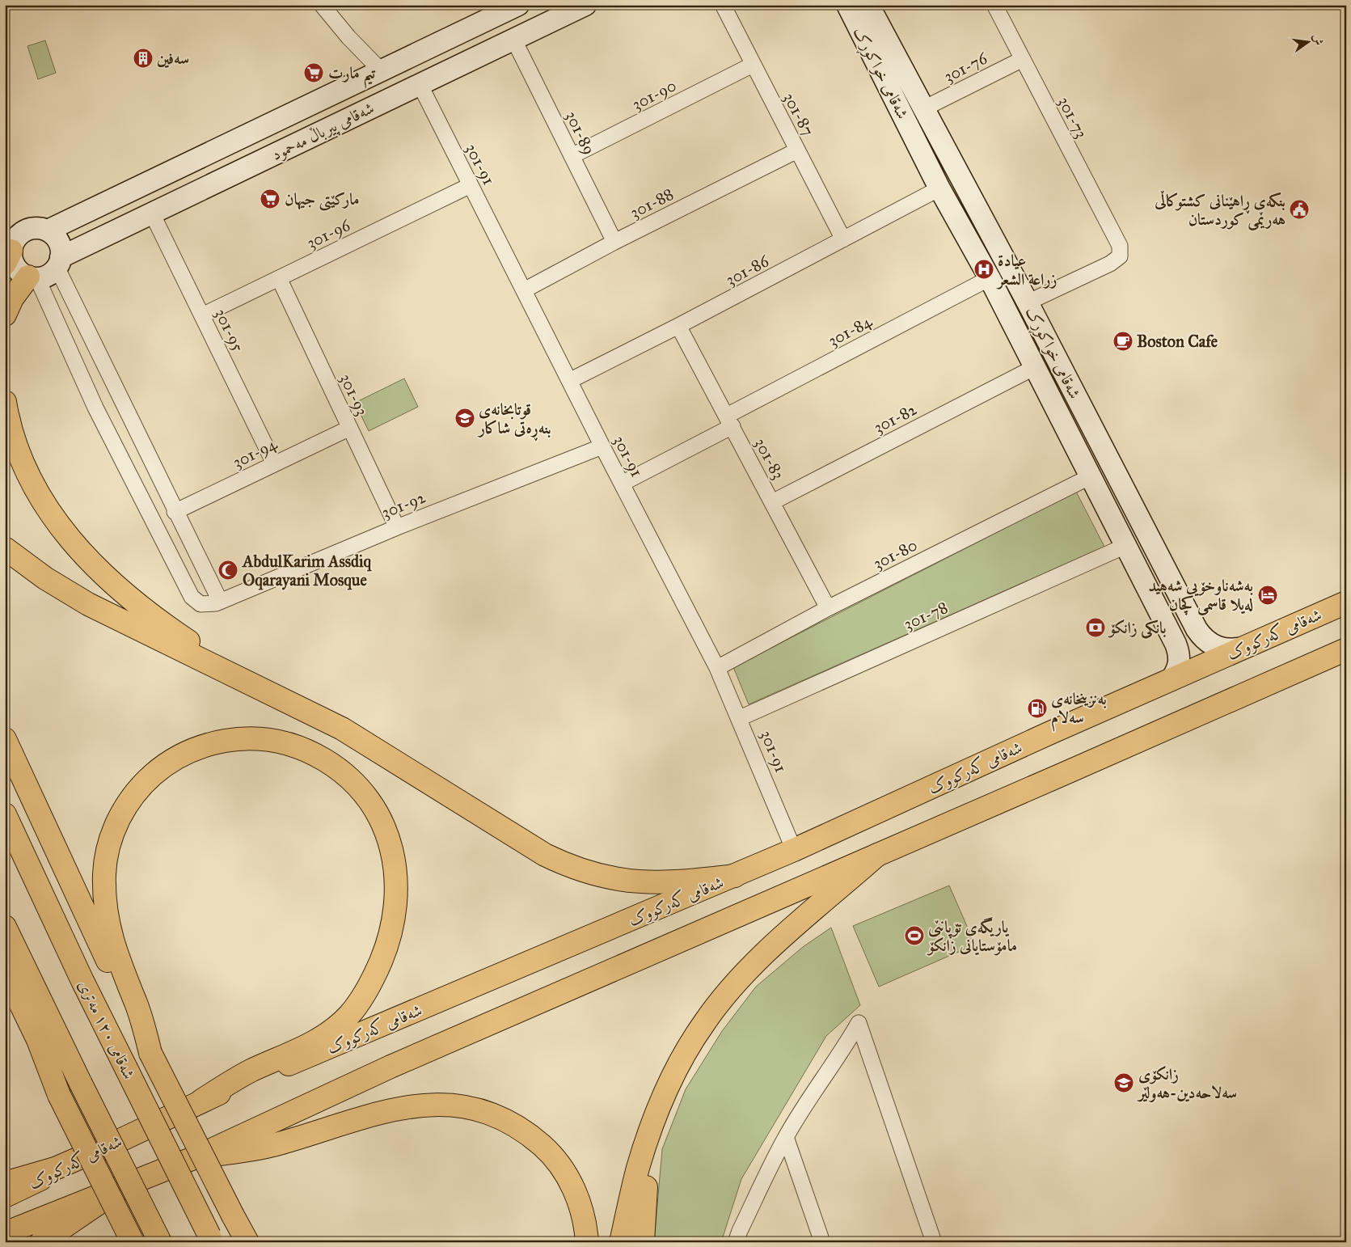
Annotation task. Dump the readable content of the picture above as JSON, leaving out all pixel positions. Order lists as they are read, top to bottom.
{
  "streets": {
    "highway": ["شەقامی کەرکووک", "شەقامی ١٢٠ مەتری"],
    "main road": ["شەقامی خواکوڕک", "شەقامی پیرباڵ مەحمود"],
    "street": [
      "301-76",
      "301-90",
      "301-87",
      "301-73",
      "301-89",
      "301-91",
      "301-88",
      "301-96",
      "301-86",
      "301-95",
      "301-84",
      "301-93",
      "301-82",
      "301-94",
      "301-83",
      "301-92",
      "301-80",
      "301-78"
    ]
  },
  "crossings": [
    ["301-76", "شەقامی خواکوڕک"],
    ["301-76", "301-73"],
    ["شەقامی خواکوڕک", "301-73"],
    ["شەقامی خواکوڕک", "301-86"],
    ["شەقامی خواکوڕک", "301-84"],
    ["شەقامی خواکوڕک", "301-82"],
    ["شەقامی خواکوڕک", "301-80"],
    ["شەقامی خواکوڕک", "301-78"],
    ["شەقامی خواکوڕک", "شەقامی کەرکووک"],
    ["301-90", "301-87"],
    ["301-90", "301-89"],
    ["301-87", "301-88"],
    ["301-87", "301-86"],
    ["شەقامی پیرباڵ مەحمود", "301-89"],
    ["شەقامی پیرباڵ مەحمود", "301-91"],
    ["شەقامی پیرباڵ مەحمود", "301-95"],
    ["شەقامی پیرباڵ مەحمود", "301-92"],
    ["301-89", "301-88"],
    ["301-91", "301-88"],
    ["301-91", "301-96"],
    ["301-91", "301-86"],
    ["301-91", "301-84"],
    ["301-91", "301-92"],
    ["301-91", "301-80"],
    ["301-91", "301-78"],
    ["301-91", "شەقامی کەرکووک"],
    ["301-96", "301-95"],
    ["301-96", "301-93"],
    ["301-86", "301-83"],
    ["301-95", "301-94"],
    ["301-84", "301-83"],
    ["301-93", "301-94"],
    ["301-93", "301-92"],
    ["301-82", "301-83"],
    ["301-83", "301-80"]
  ],
  "places": {
    "building": ["سەفین"],
    "supermarket": ["تيم مارت", "مارکێتی جیهان"],
    "public building": ["بنکەی ڕاهێنانی کشتوکاڵی هەرێمی کوردستان"],
    "hospital": ["عيادة زراعة الشعر"],
    "cafe": ["Boston Cafe"],
    "school or university": ["قوتابخانەی بنەڕەتی شاکار", "زانکۆی سەلاحەدین-هەولێر"],
    "mosque": ["AbdulKarim Assdiq Oqarayani Mosque"],
    "hotel": ["بەشەناوخۆیی شەهید لەیلا قاسمی کچان"],
    "bank": ["بانکی زانکۆ"],
    "fuel station": ["بەنزینخانەی سەلام"],
    "sports": ["یاریگەی تۆپانێی مامۆستایانی زانکۆ"]
  },
  "north": "right"
}
